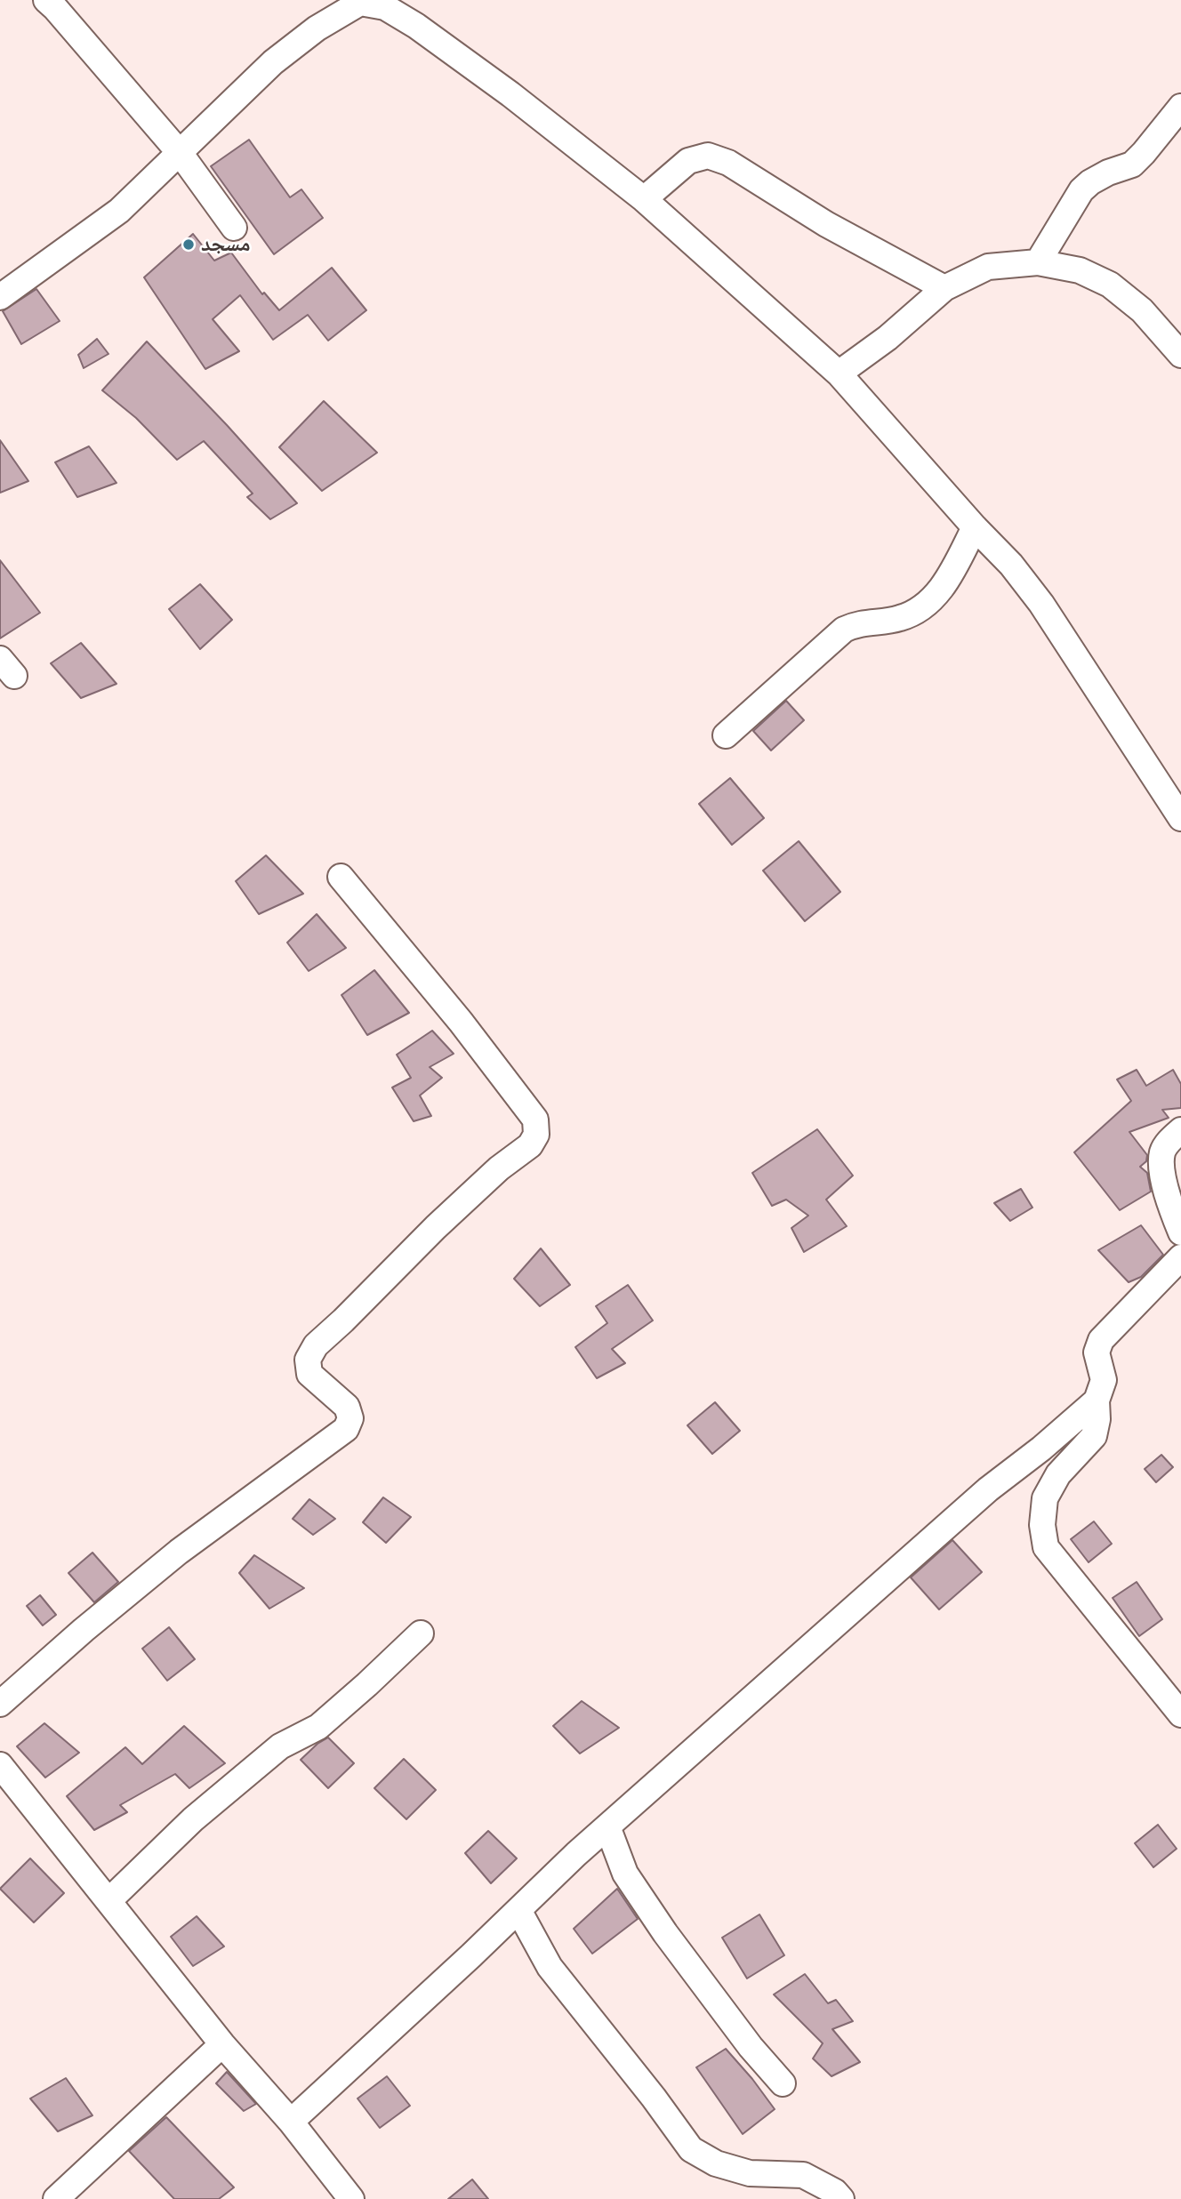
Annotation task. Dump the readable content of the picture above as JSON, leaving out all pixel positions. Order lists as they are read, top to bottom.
{
  "places": ["مسجد"]
}
